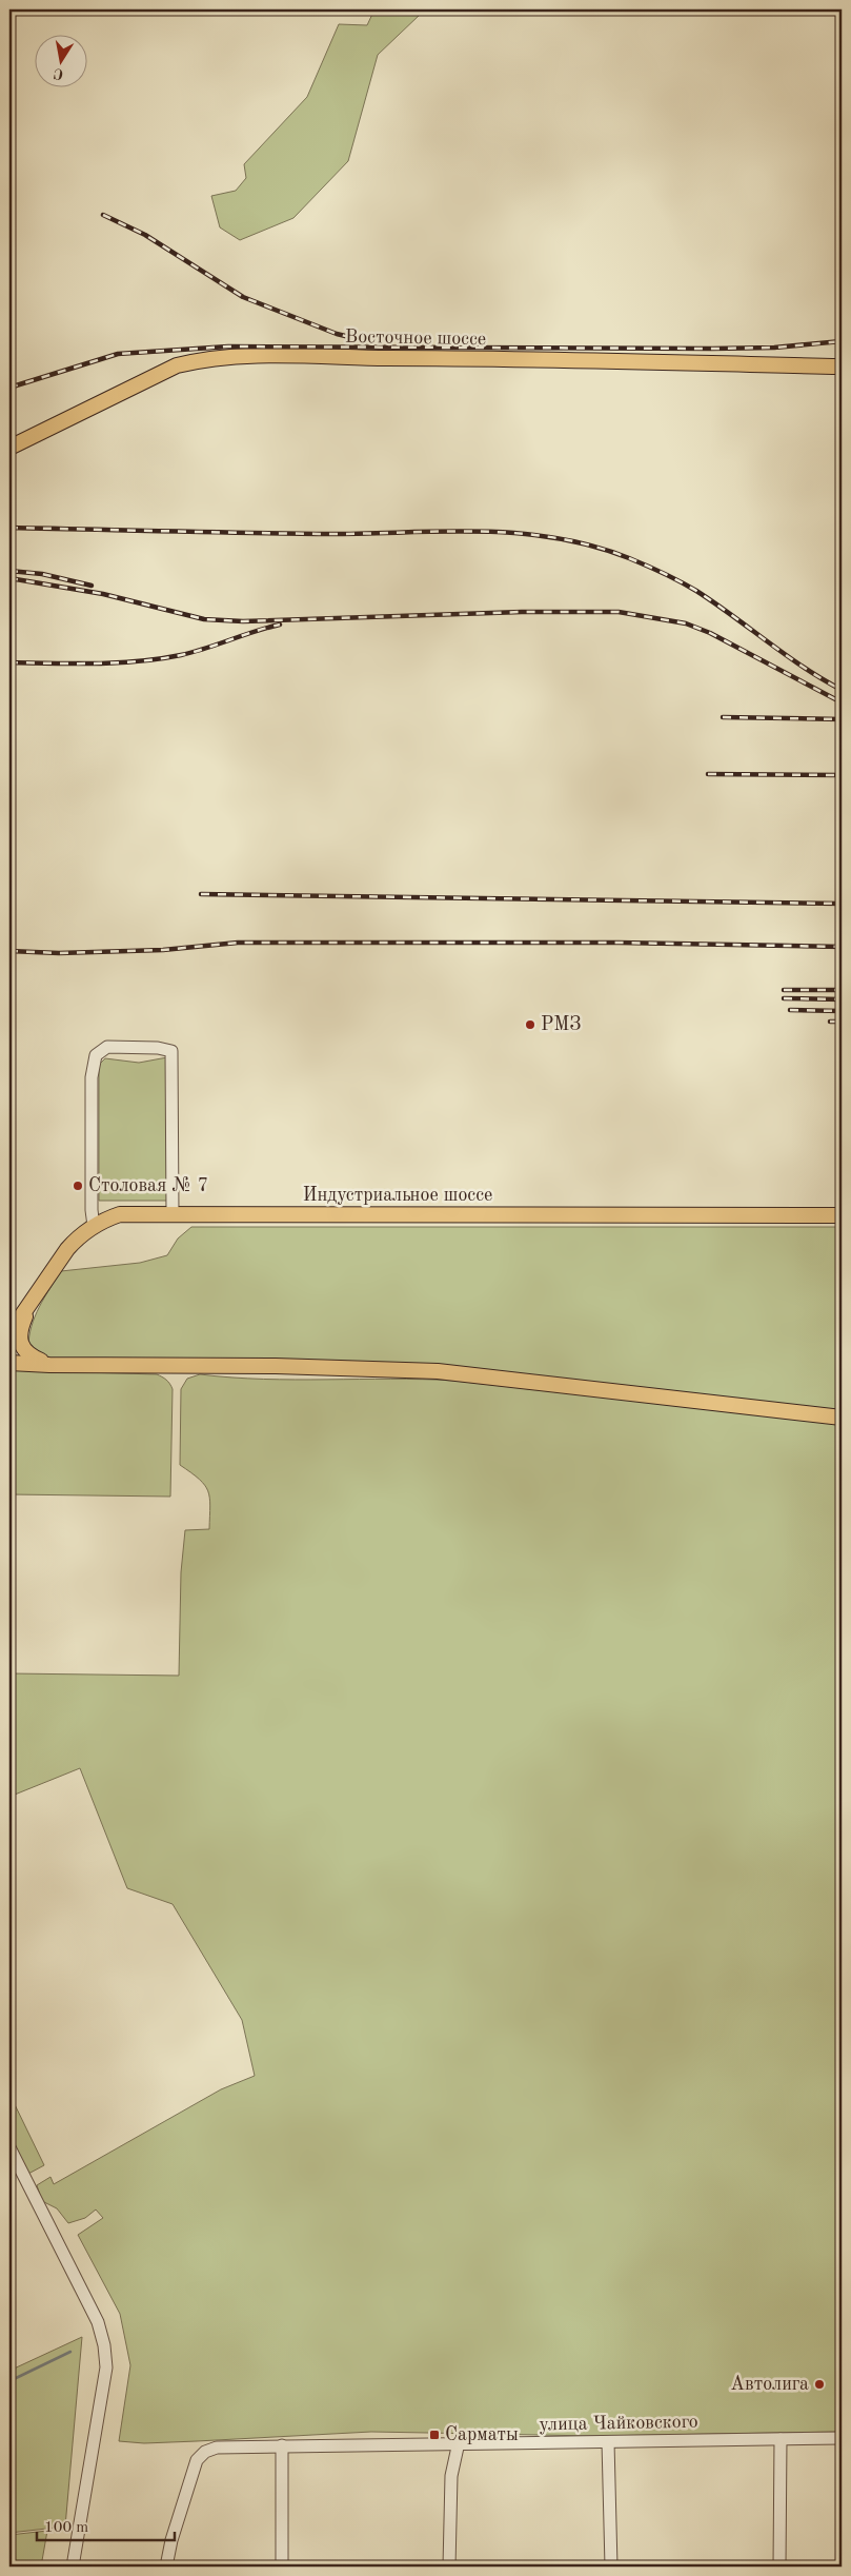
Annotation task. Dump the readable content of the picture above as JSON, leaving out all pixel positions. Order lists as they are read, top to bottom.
{
  "streets": {
    "main road": ["Восточное шоссе", "Индустриальное шоссе"],
    "street": ["улица Чайковского"]
  },
  "places": {
    "other": ["РМЗ", "Столовая № 7", "Автолига"],
    "transit": ["Сарматы"]
  },
  "scale_bar": "100 m",
  "north": "bottom"
}
